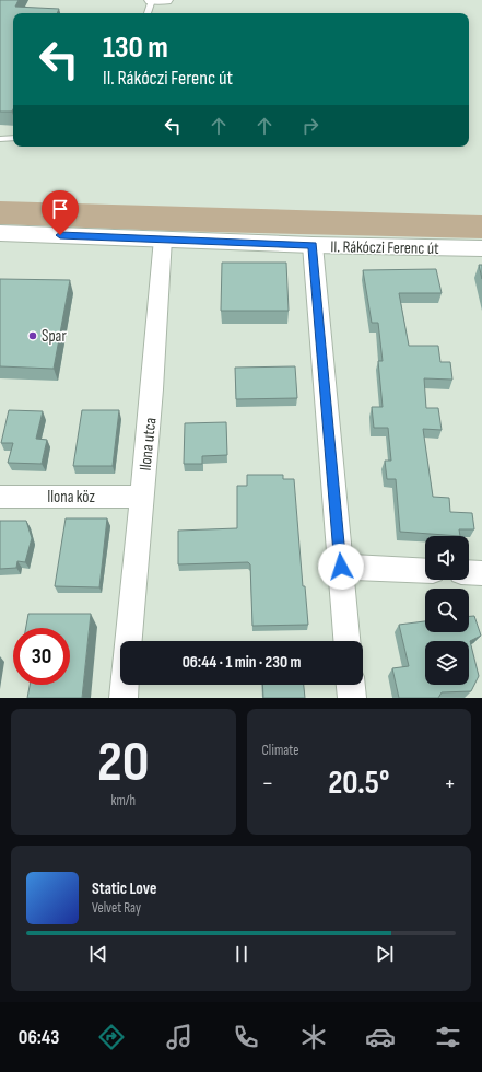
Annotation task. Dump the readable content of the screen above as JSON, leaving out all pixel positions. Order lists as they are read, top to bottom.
{
  "streets": {
    "main road": ["II. Rákóczi Ferenc út"],
    "street": ["Ilona utca", "Ilona köz"]
  },
  "crossings": [
    ["II. Rákóczi Ferenc út", "Ilona utca"],
    ["Ilona utca", "Ilona köz"]
  ],
  "places": ["Spar"],
  "page": {
    "turn": ["130 m", "II. Rákóczi Ferenc út"],
    "limit": "30",
    "trip": "06:44 · 1 min · 230 m",
    "tile": [
      ["20", "km/h"],
      "Climate"
    ],
    "heat": ["−", "20.5°", "+"],
    "song": ["Static Love", "Velvet Ray"],
    "tabs": "06:43"
  }
}
